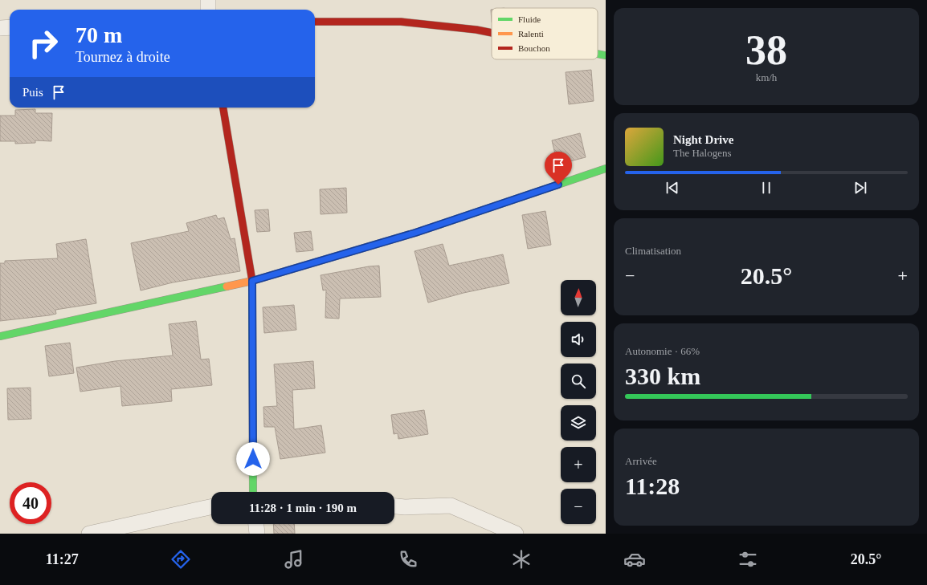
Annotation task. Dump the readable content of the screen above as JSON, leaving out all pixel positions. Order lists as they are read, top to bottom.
{
  "legend": ["Fluide", "Ralenti", "Bouchon"],
  "north": "top",
  "page": {
    "tile": [
      ["38", "km/h"],
      "Climatisation",
      ["Autonomie · 66%", "330 km"],
      ["Arrivée", "11:28"]
    ],
    "turn": ["70 m", "Tournez à droite"],
    "then": "Puis",
    "song": ["Night Drive", "The Halogens"],
    "heat": ["−", "20.5°", "+"],
    "map_buttons": ["+", "−"],
    "limit": "40",
    "trip": "11:28 · 1 min · 190 m",
    "tabs": ["11:27", "20.5°"]
  }
}
